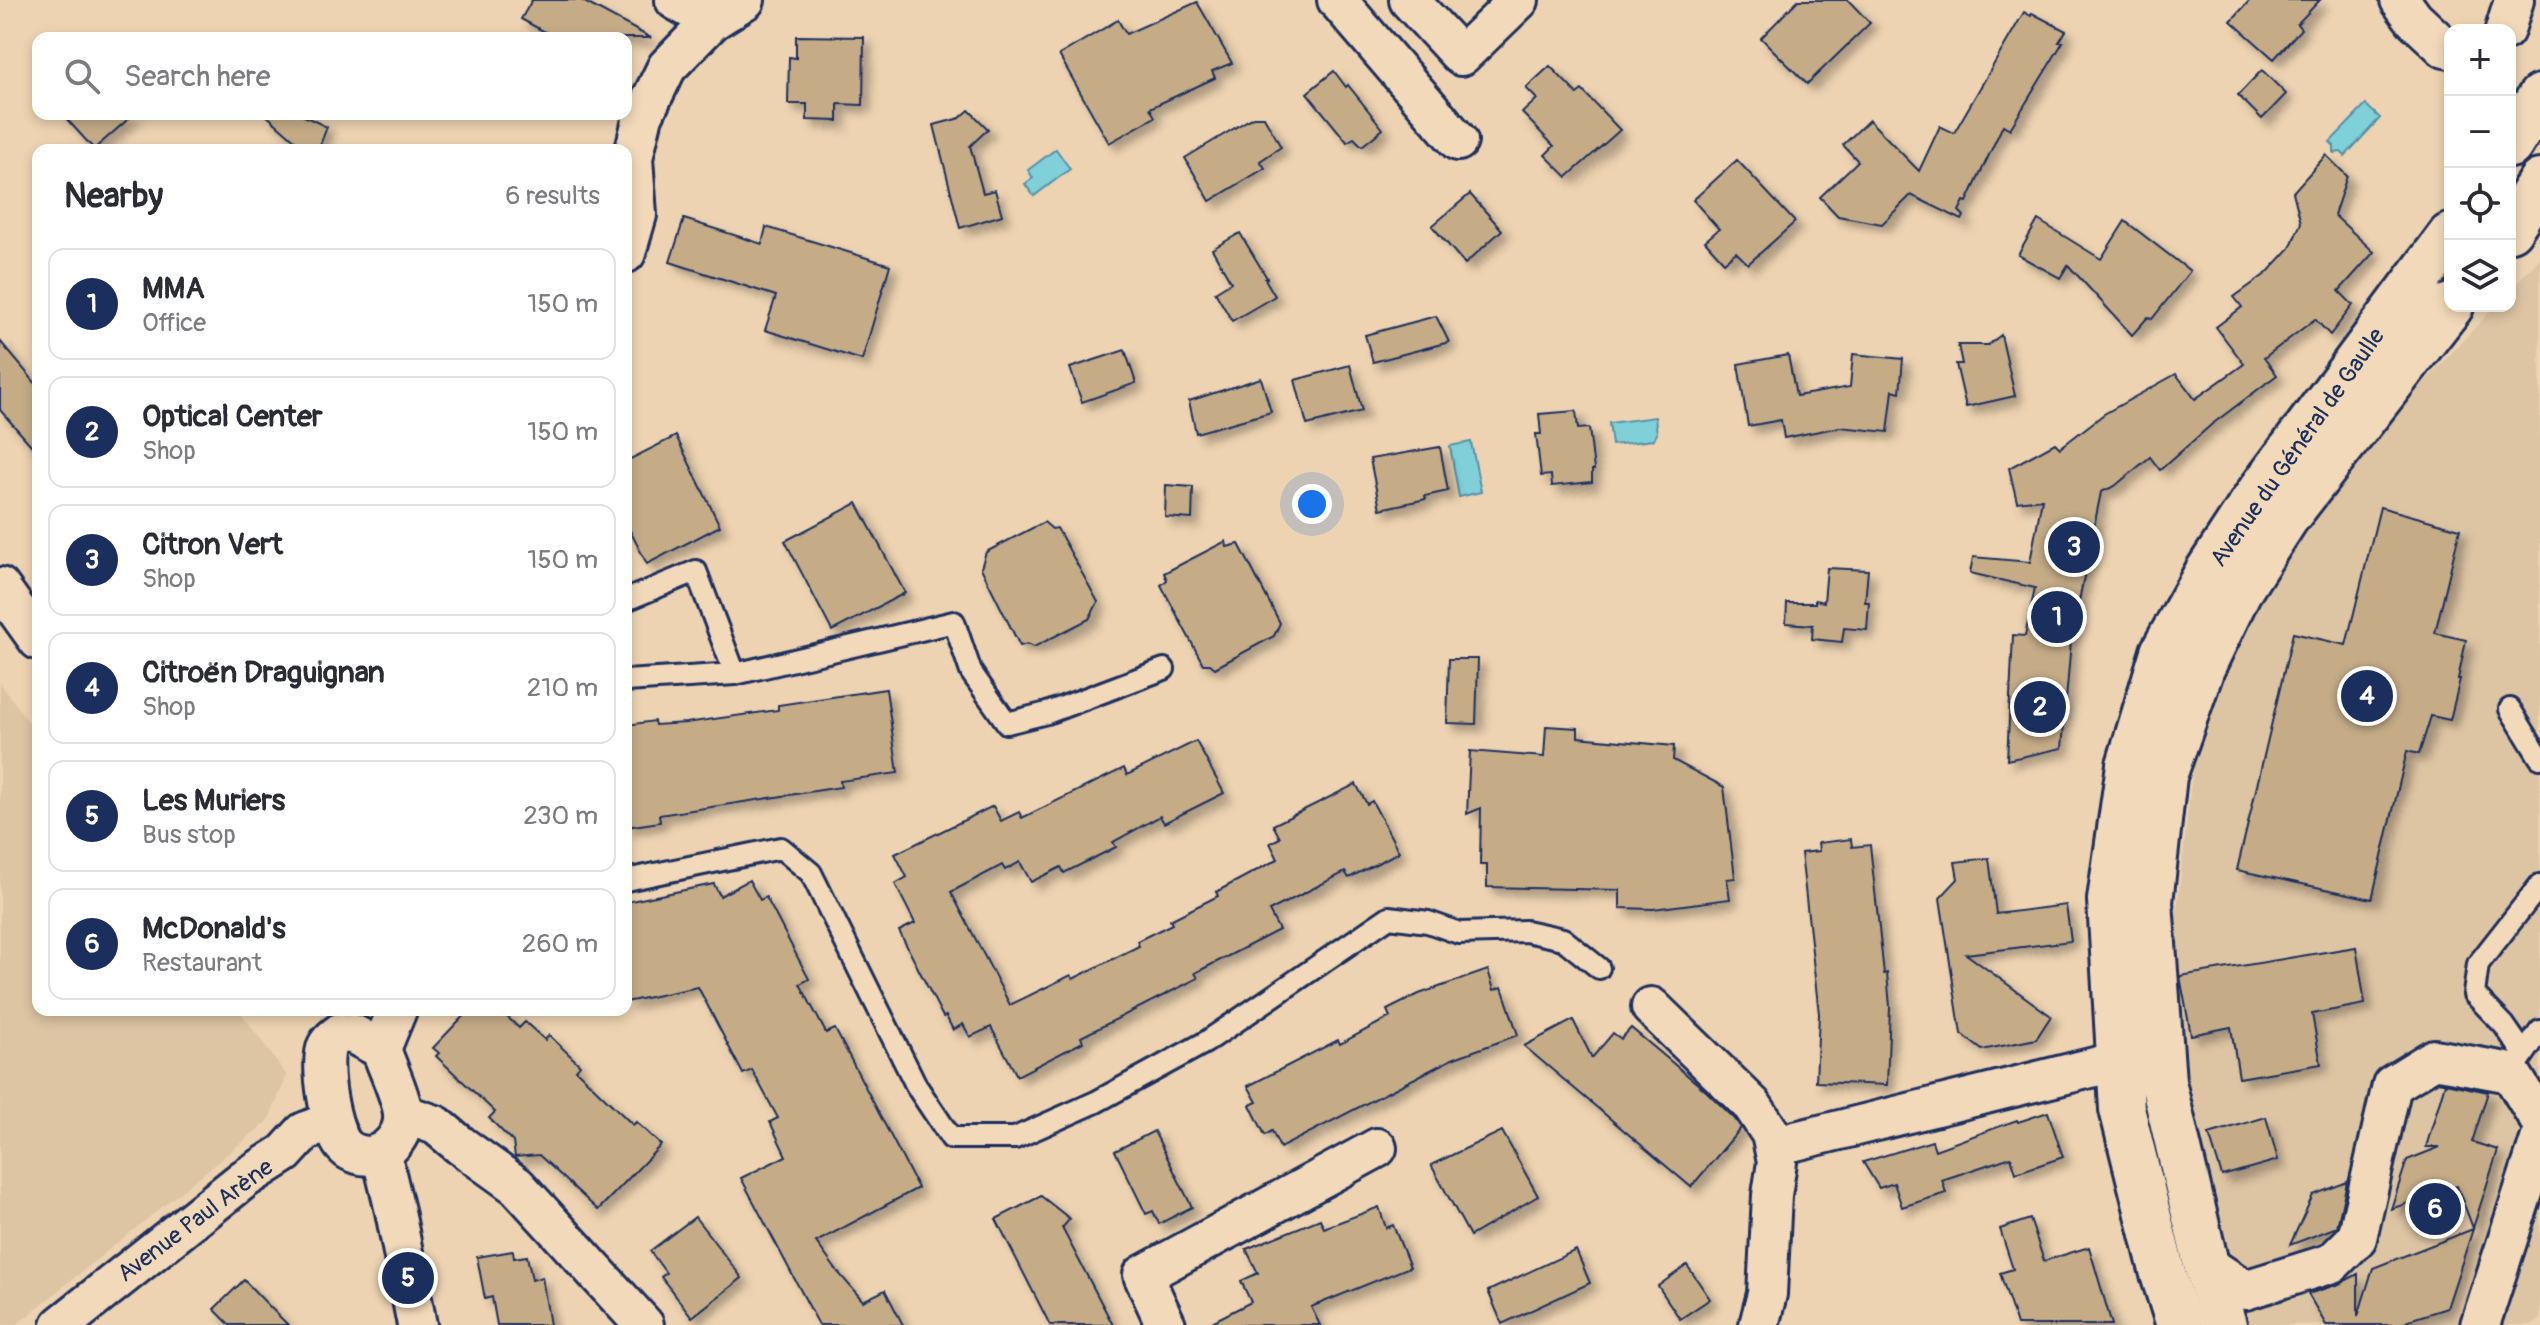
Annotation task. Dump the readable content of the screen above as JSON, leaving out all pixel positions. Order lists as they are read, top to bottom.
{
  "streets": {
    "main road": ["Avenue du Général de Gaulle"],
    "street": ["Avenue Paul Arène"]
  },
  "page": {
    "map_buttons": ["+", "−"],
    "search": "Search here",
    "heading": ["Nearby", "6 results"],
    "list": [
      {
        "mark": "1",
        "name": "MMA",
        "note": "Office",
        "value": "150 m"
      },
      {
        "mark": "2",
        "name": "Optical Center",
        "note": "Shop",
        "value": "150 m"
      },
      {
        "mark": "3",
        "name": "Citron Vert",
        "note": "Shop",
        "value": "150 m"
      },
      {
        "mark": "4",
        "name": "Citroën Draguignan",
        "note": "Shop",
        "value": "210 m"
      },
      {
        "mark": "5",
        "name": "Les Muriers",
        "note": "Bus stop",
        "value": "230 m"
      },
      {
        "mark": "6",
        "name": "McDonald's",
        "note": "Restaurant",
        "value": "260 m"
      }
    ],
    "pins": [
      "3",
      "1",
      "4",
      "2",
      "6",
      "5"
    ]
  }
}
